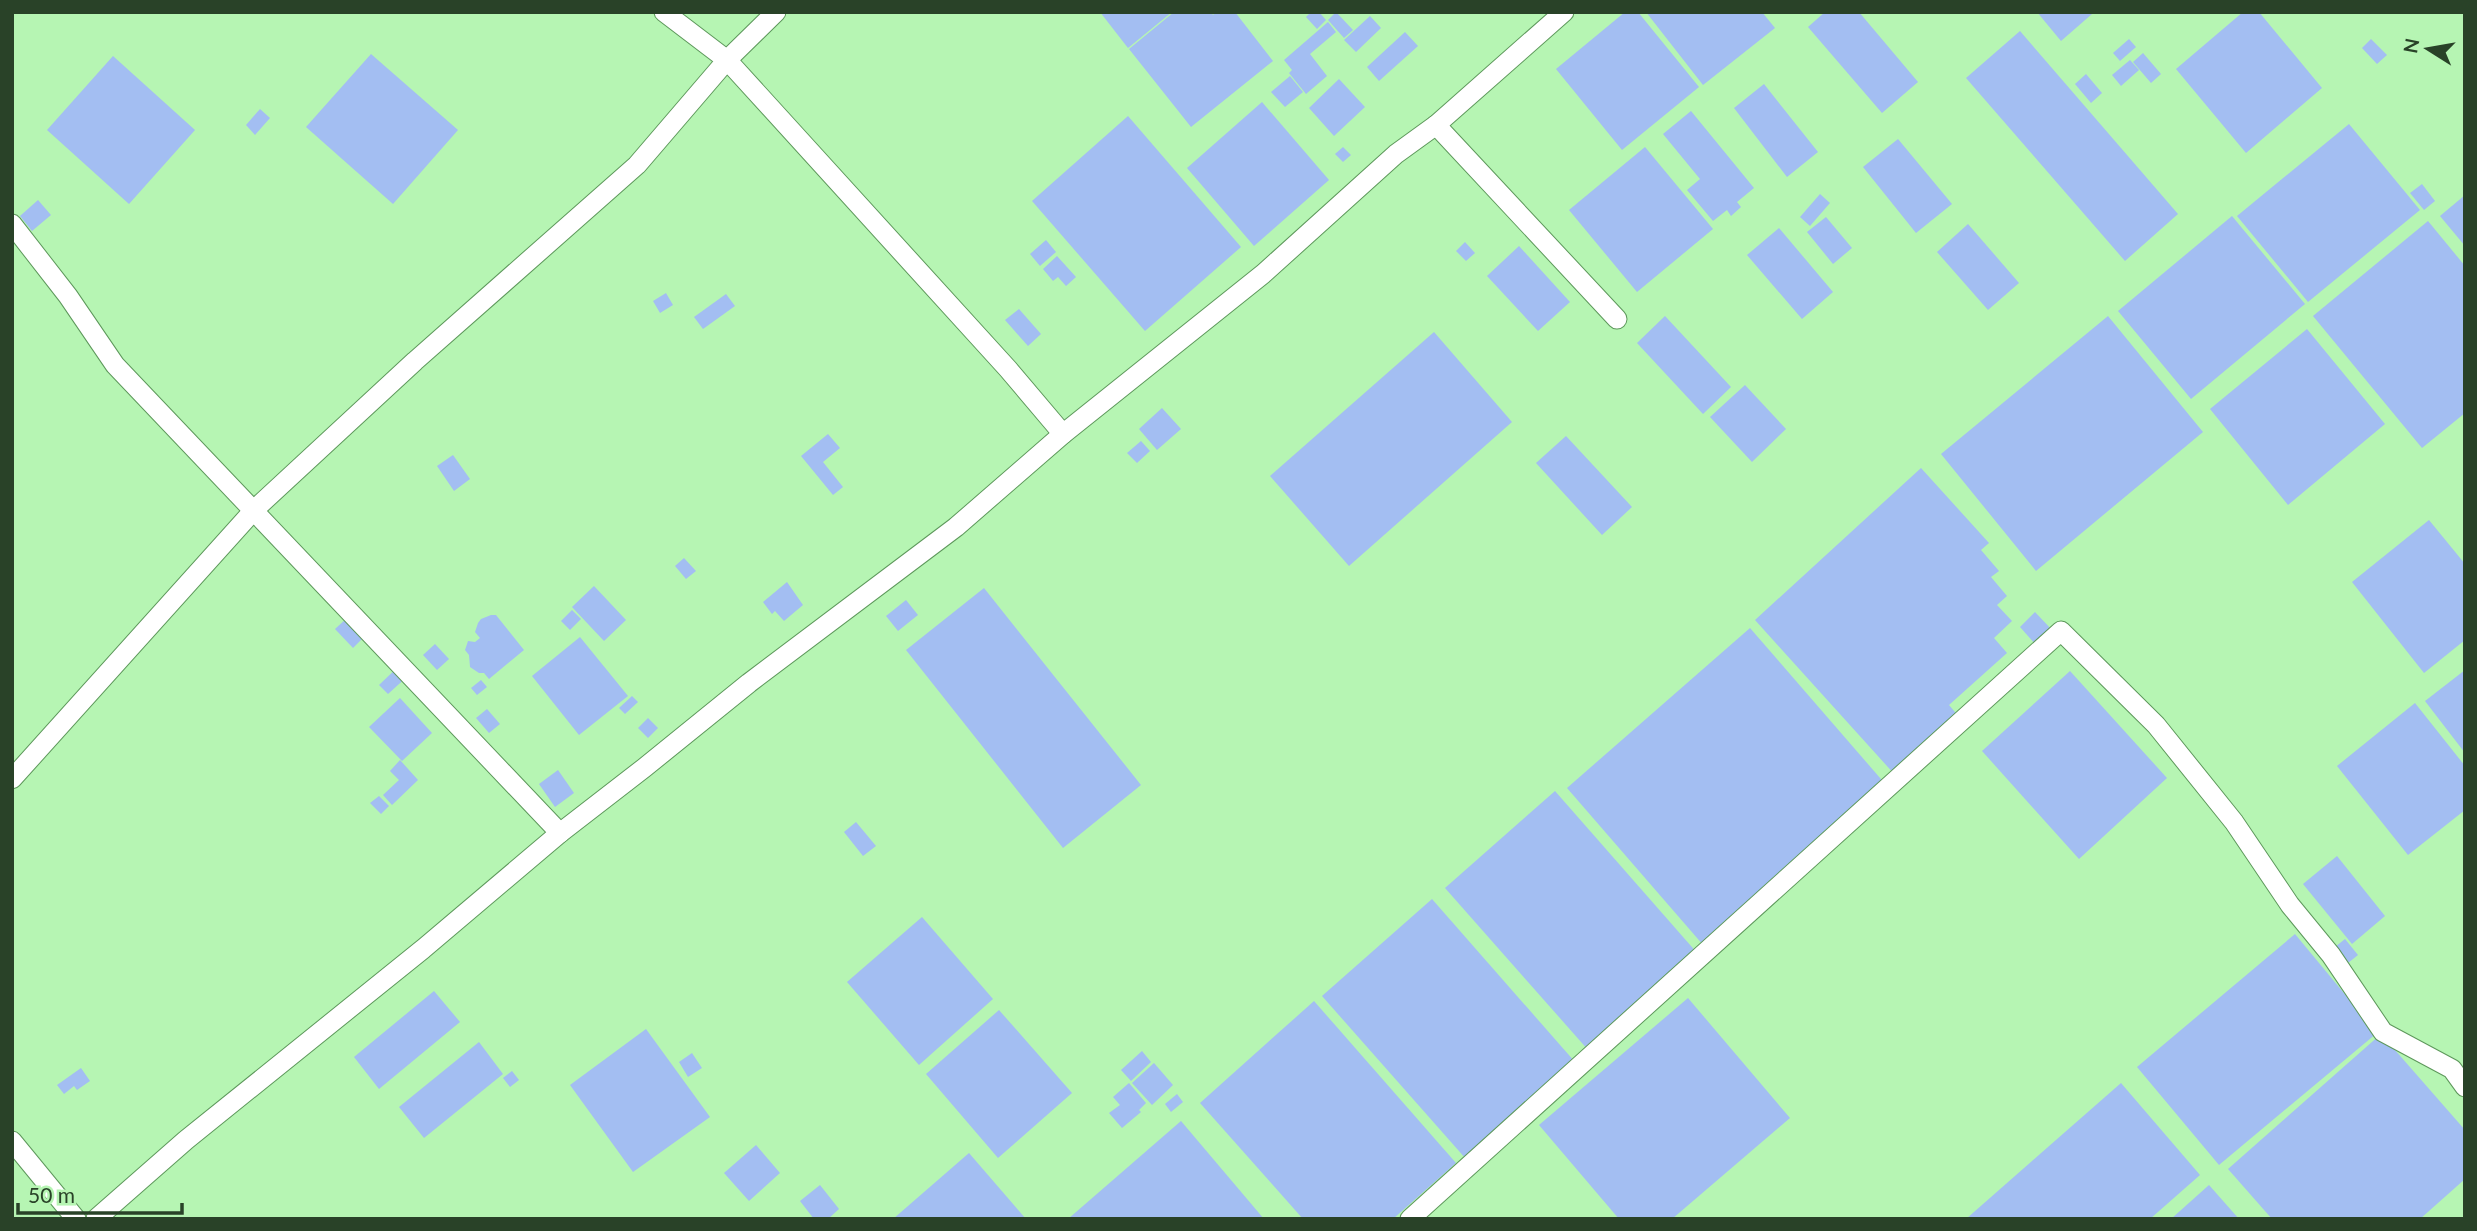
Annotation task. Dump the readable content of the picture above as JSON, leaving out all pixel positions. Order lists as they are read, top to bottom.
{
  "scale_bar": "50 m",
  "north": "left"
}
